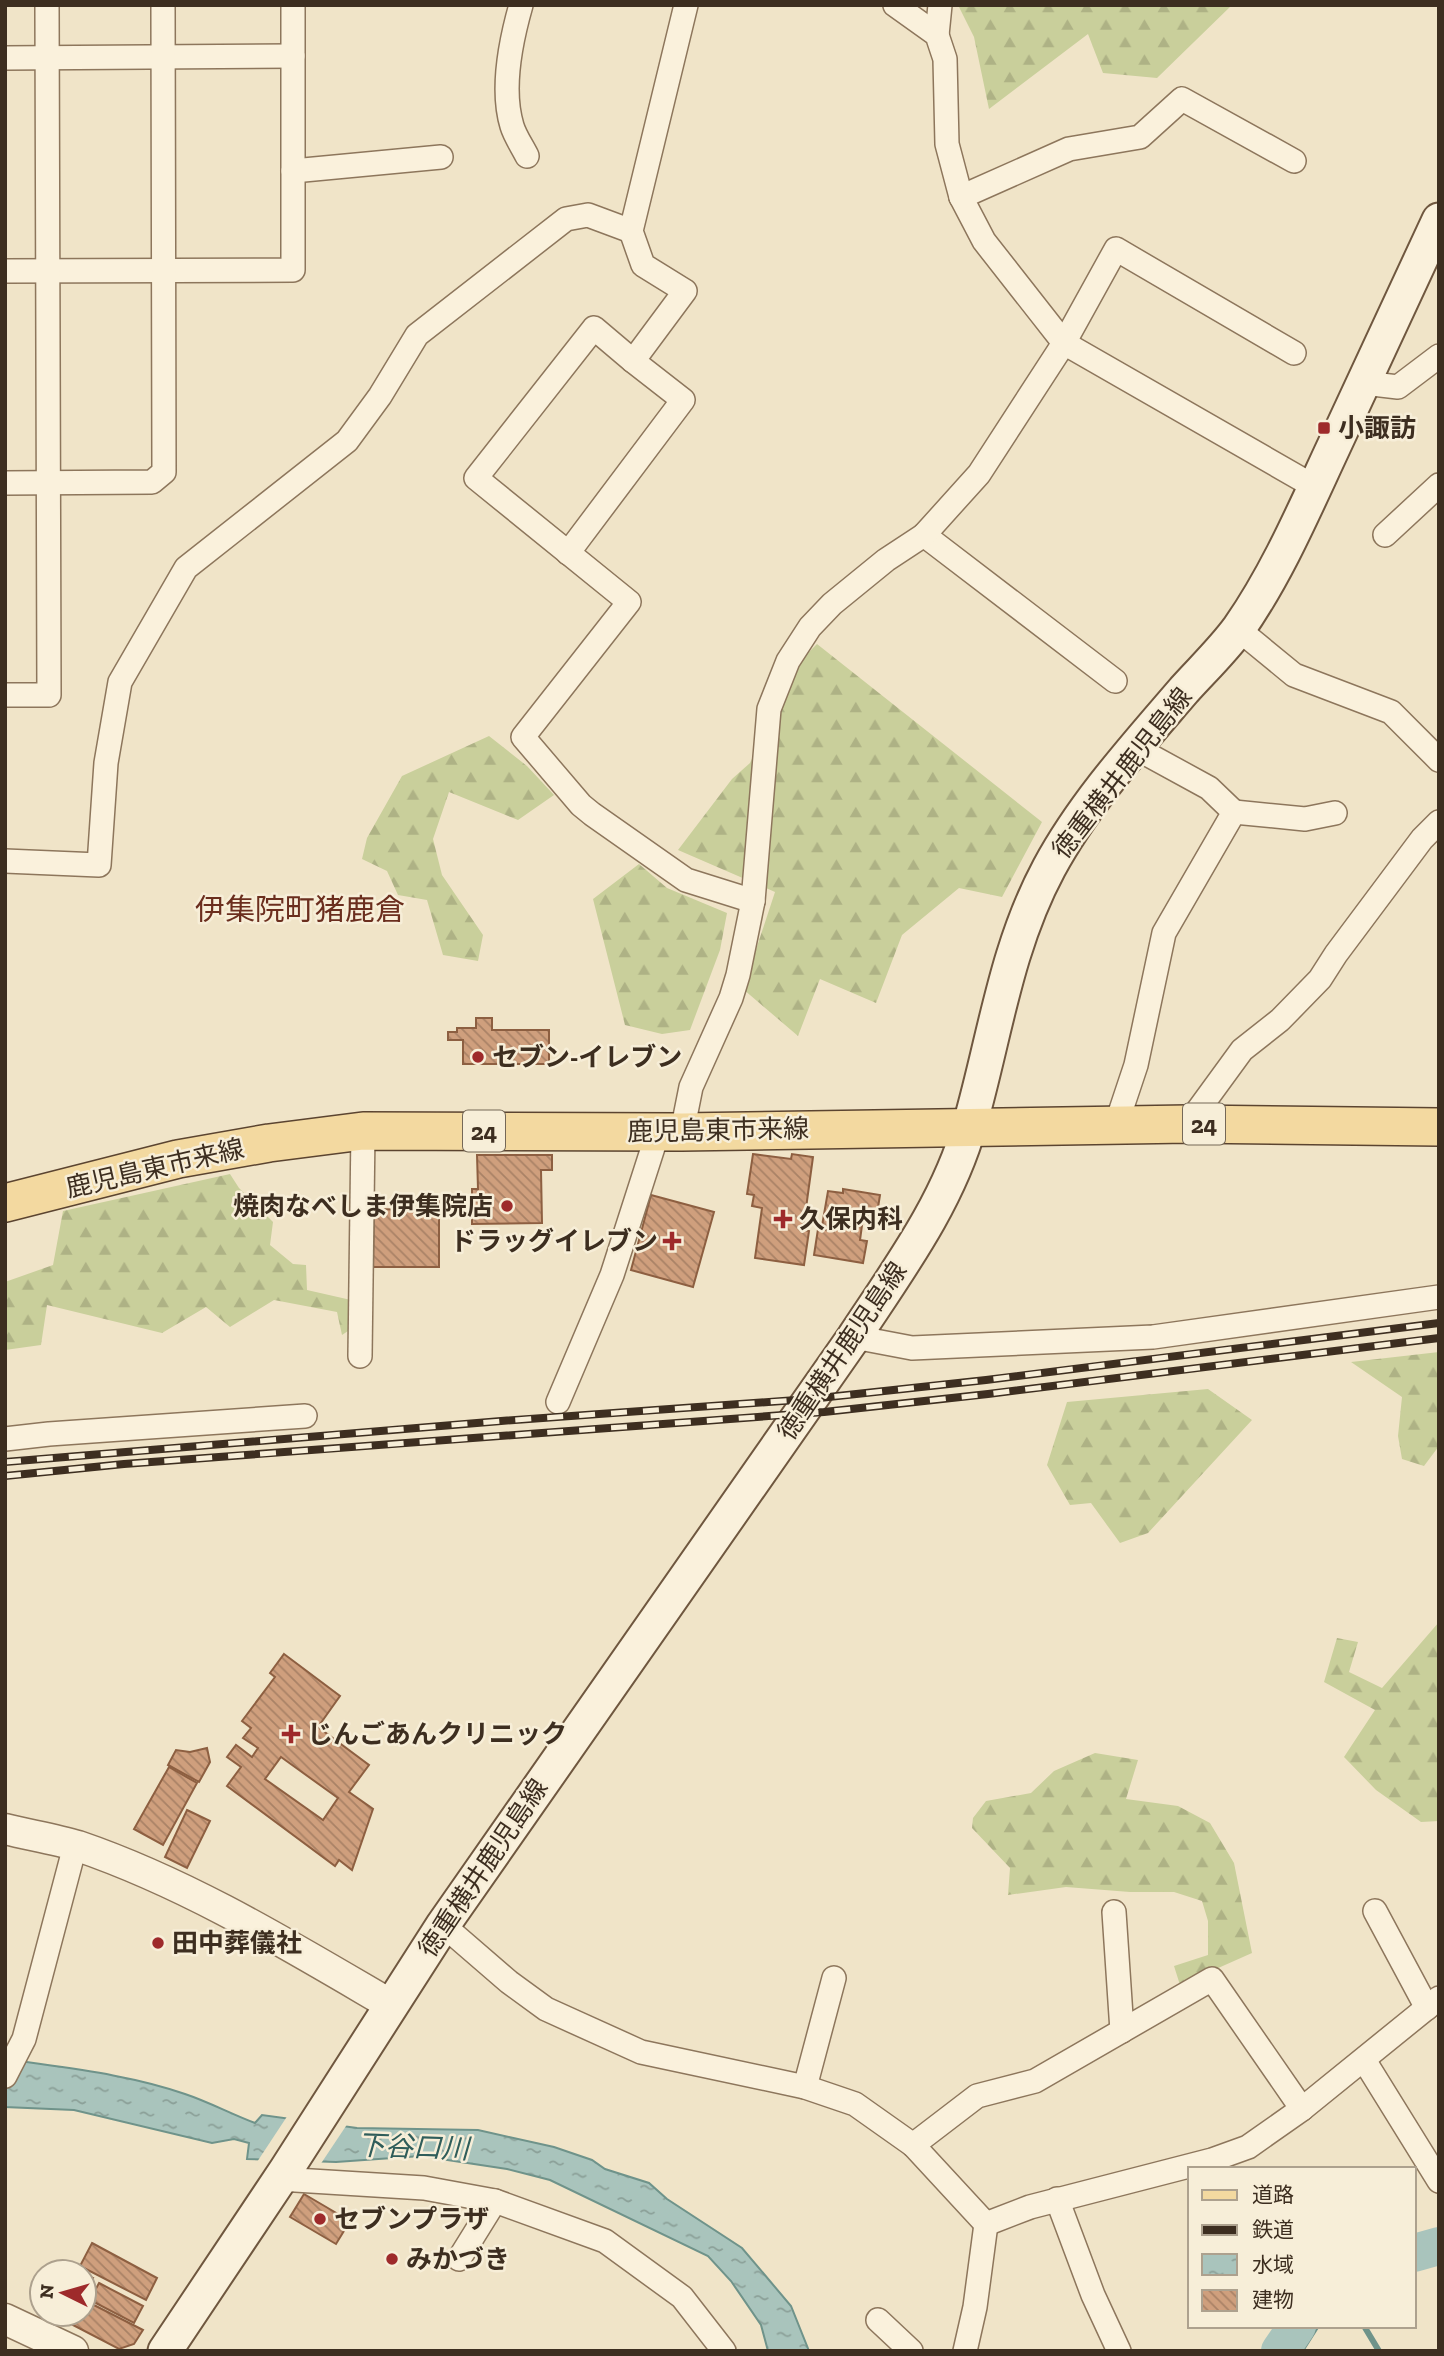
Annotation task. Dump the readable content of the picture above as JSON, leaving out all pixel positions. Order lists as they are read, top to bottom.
{
  "streets": {
    "main road": ["徳重横井鹿児島線", "24", "鹿児島東市来線"]
  },
  "crossings": [
    ["徳重横井鹿児島線", "鹿児島東市来線"]
  ],
  "districts": ["伊集院町猪鹿倉"],
  "water": ["下谷口川"],
  "places": {
    "transit": ["小諏訪"],
    "other": [
      "セブン-イレブン",
      "焼肉なべしま伊集院店",
      "田中葬儀社",
      "セブンプラザ",
      "みかづき"
    ],
    "health": ["久保内科", "ドラッグイレブン", "じんごあんクリニック"]
  },
  "legend": [
    "道路",
    "鉄道",
    "水域",
    "建物"
  ],
  "north": "left"
}
